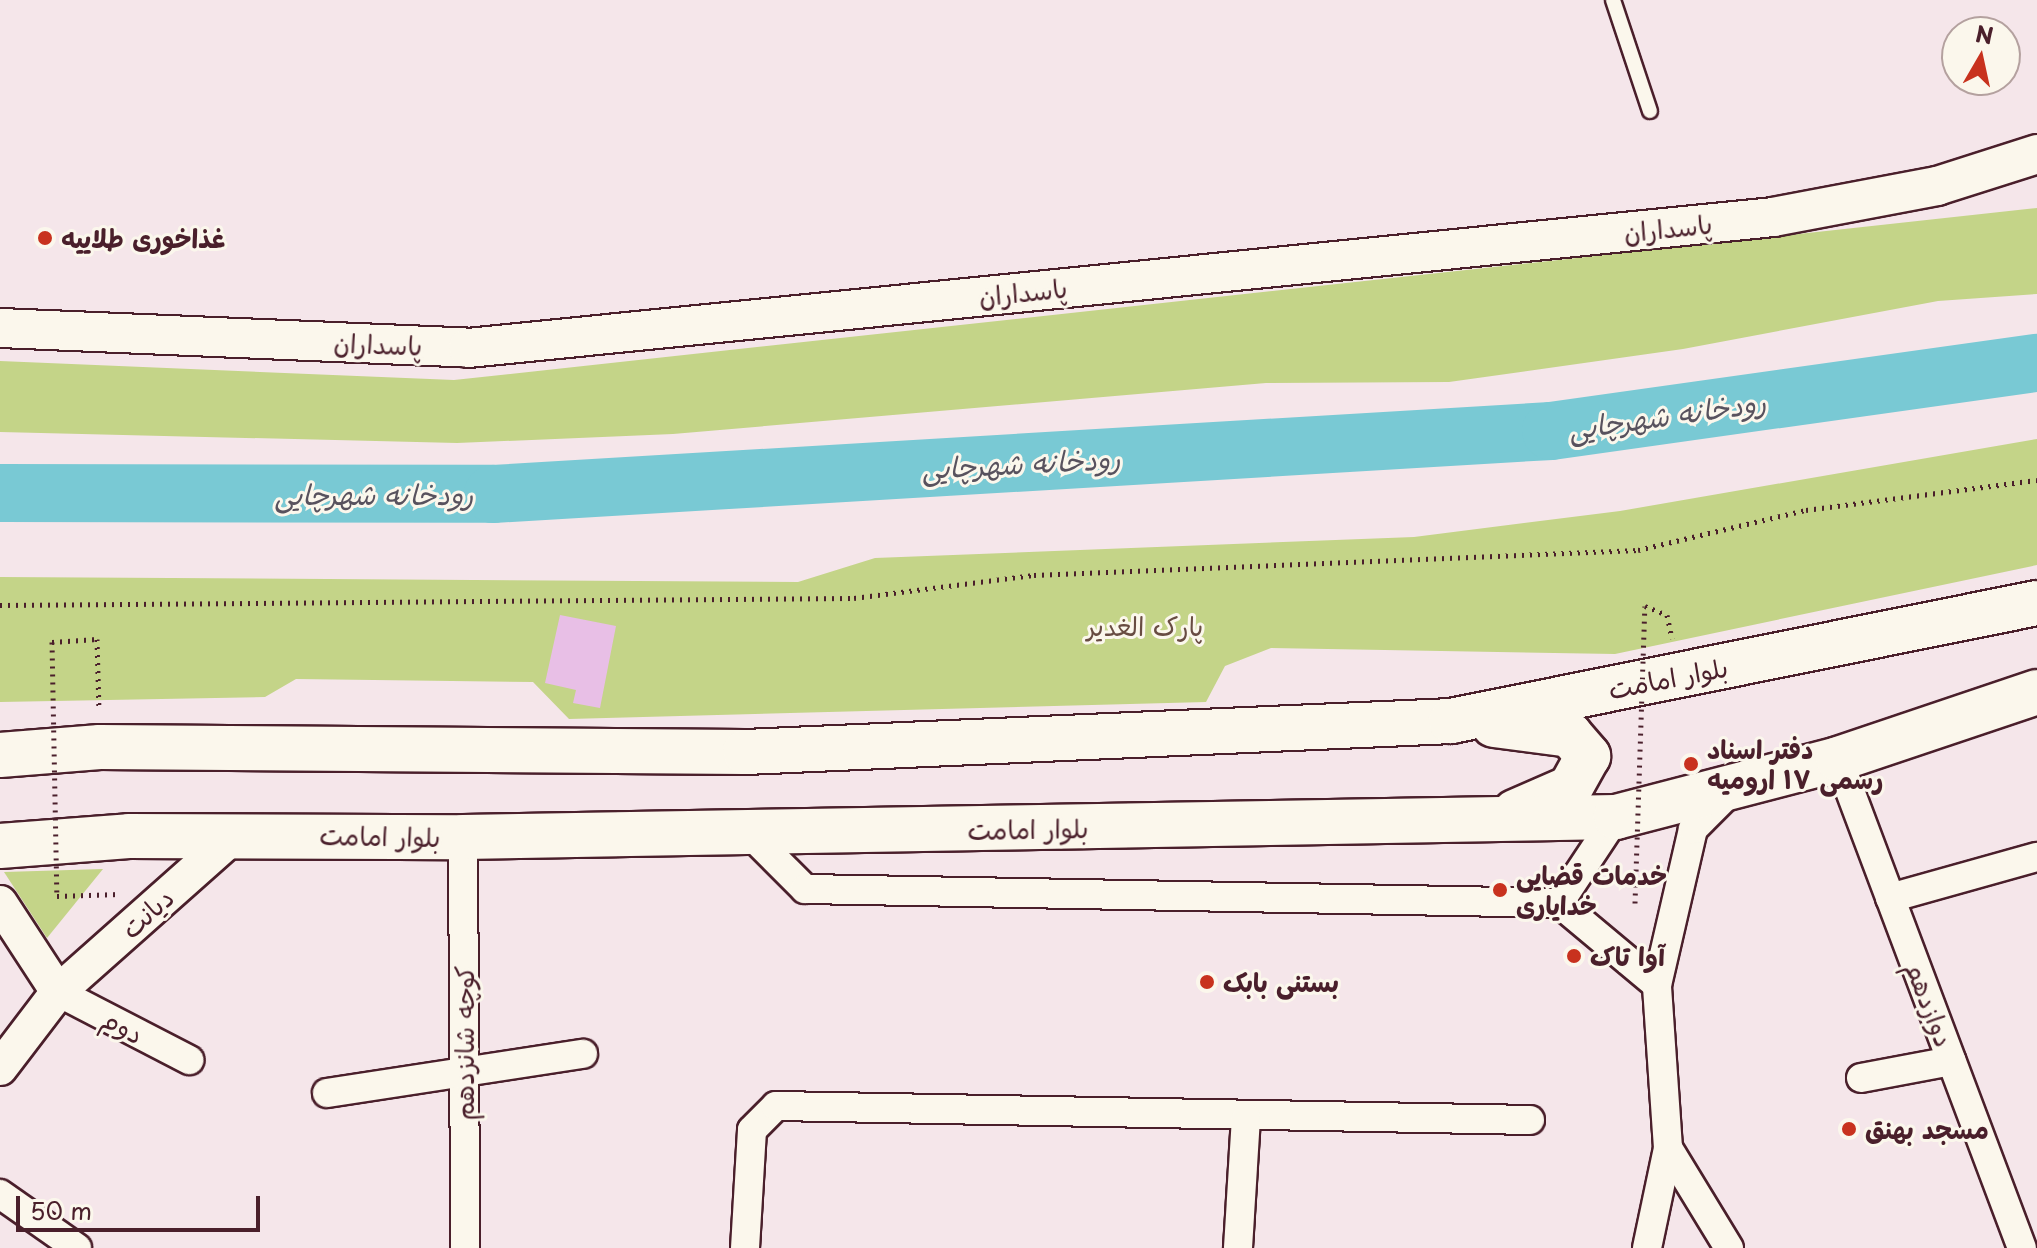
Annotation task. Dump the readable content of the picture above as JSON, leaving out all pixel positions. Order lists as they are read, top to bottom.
{
  "streets": {
    "highway": ["بلوار امامت"],
    "main road": ["پاسداران"],
    "street": [
      "دیانت",
      "دوازدهم",
      "دوم",
      "کوچه شانزدهم"
    ]
  },
  "crossings": [
    ["بلوار امامت", "دیانت"],
    ["بلوار امامت", "دوازدهم"],
    ["بلوار امامت", "کوچه شانزدهم"],
    ["دیانت", "دوم"]
  ],
  "water": ["رودخانه شهرچایی"],
  "parks": ["پارک الغدیر"],
  "places": [
    "غذاخوری طلاییه",
    "دفتر اسناد رسمی ۱۷ ارومیه",
    "خدمات قضایی خدایاری",
    "آوا تاک",
    "بستنی بابک",
    "مسجد بهنق"
  ],
  "scale_bar": "50 m",
  "north": "top"
}
